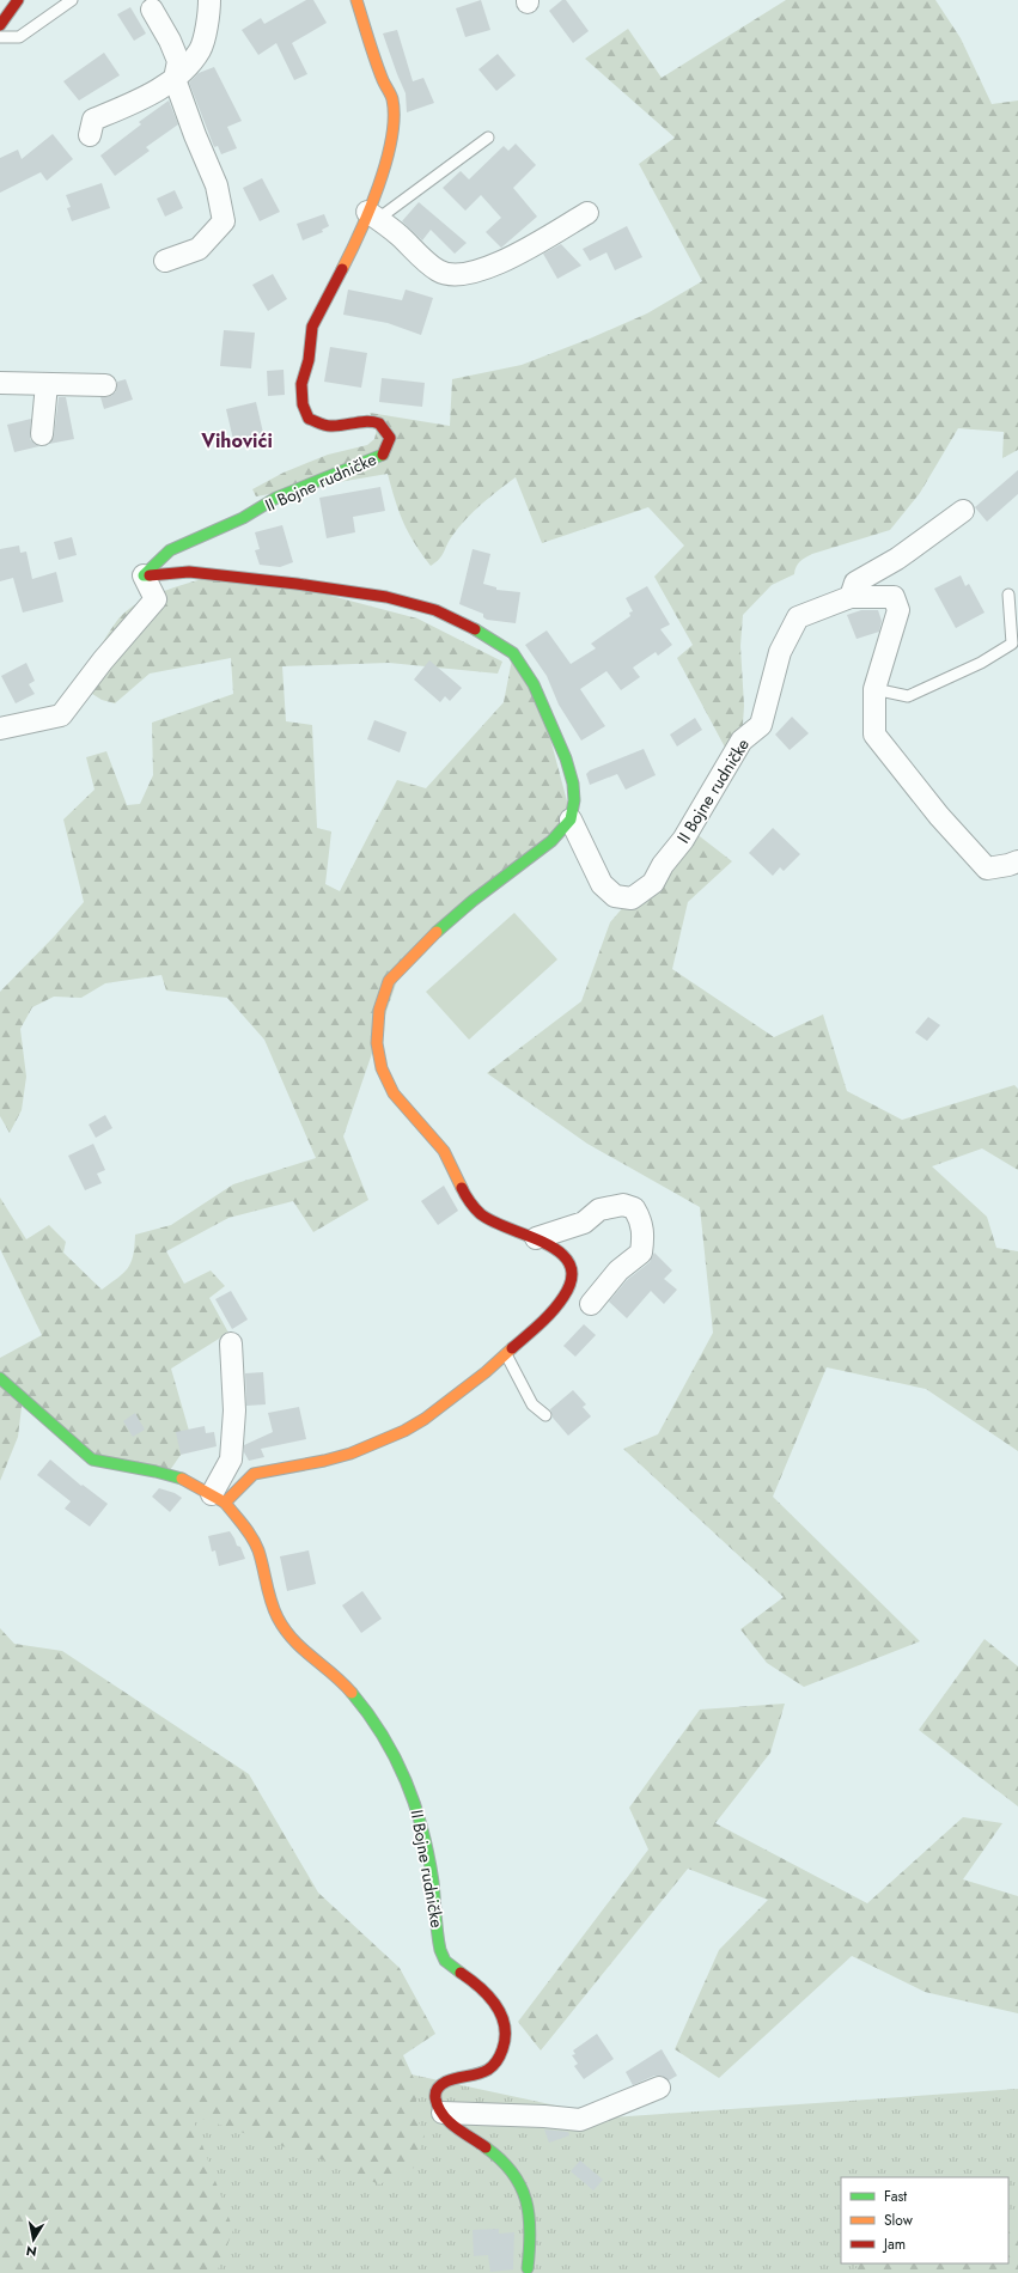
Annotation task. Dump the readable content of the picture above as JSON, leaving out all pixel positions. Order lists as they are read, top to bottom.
{
  "streets": {
    "street": ["II Bojne rudničke"]
  },
  "districts": ["Vihovići"],
  "legend": ["Fast", "Slow", "Jam"],
  "north": "bottom"
}
